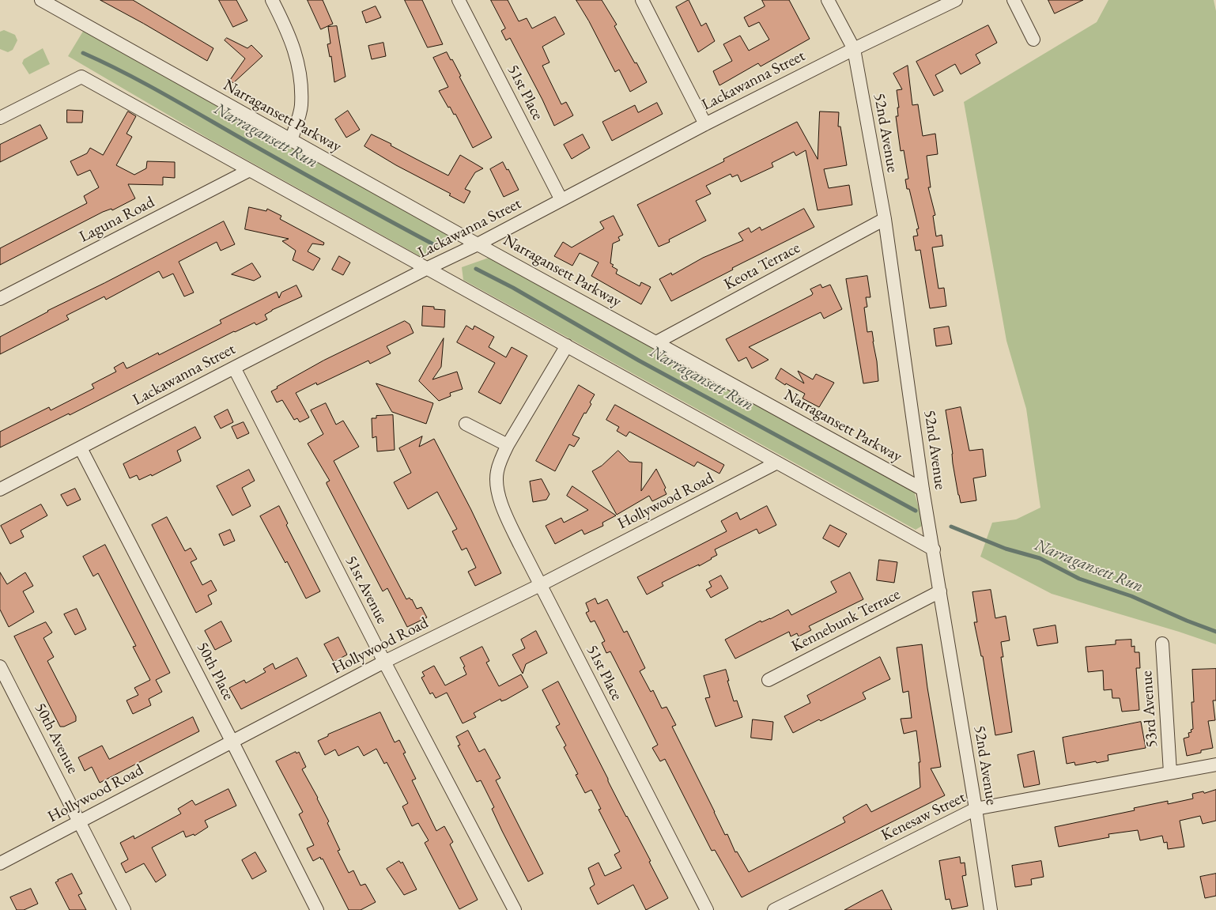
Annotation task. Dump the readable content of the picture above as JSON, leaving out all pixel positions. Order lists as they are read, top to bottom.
{
  "streets": {
    "street": [
      "Lackawanna Street",
      "51st Place",
      "Narragansett Parkway",
      "52nd Avenue",
      "Laguna Road",
      "Keota Terrace",
      "Hollywood Road",
      "51st Avenue",
      "Kennebunk Terrace",
      "50th Place",
      "53rd Avenue",
      "50th Avenue",
      "Kenesaw Street"
    ]
  },
  "crossings": [
    ["Lackawanna Street", "51st Place"],
    ["Lackawanna Street", "Narragansett Parkway"],
    ["Lackawanna Street", "52nd Avenue"],
    ["Lackawanna Street", "51st Avenue"],
    ["Lackawanna Street", "50th Place"],
    ["51st Place", "Hollywood Road"],
    ["Narragansett Parkway", "52nd Avenue"],
    ["Narragansett Parkway", "Keota Terrace"],
    ["52nd Avenue", "Keota Terrace"],
    ["52nd Avenue", "Kennebunk Terrace"],
    ["52nd Avenue", "Kenesaw Street"],
    ["Hollywood Road", "51st Avenue"],
    ["Hollywood Road", "50th Place"],
    ["Hollywood Road", "50th Avenue"],
    ["53rd Avenue", "Kenesaw Street"]
  ],
  "water": ["Narragansett Run"]
}
